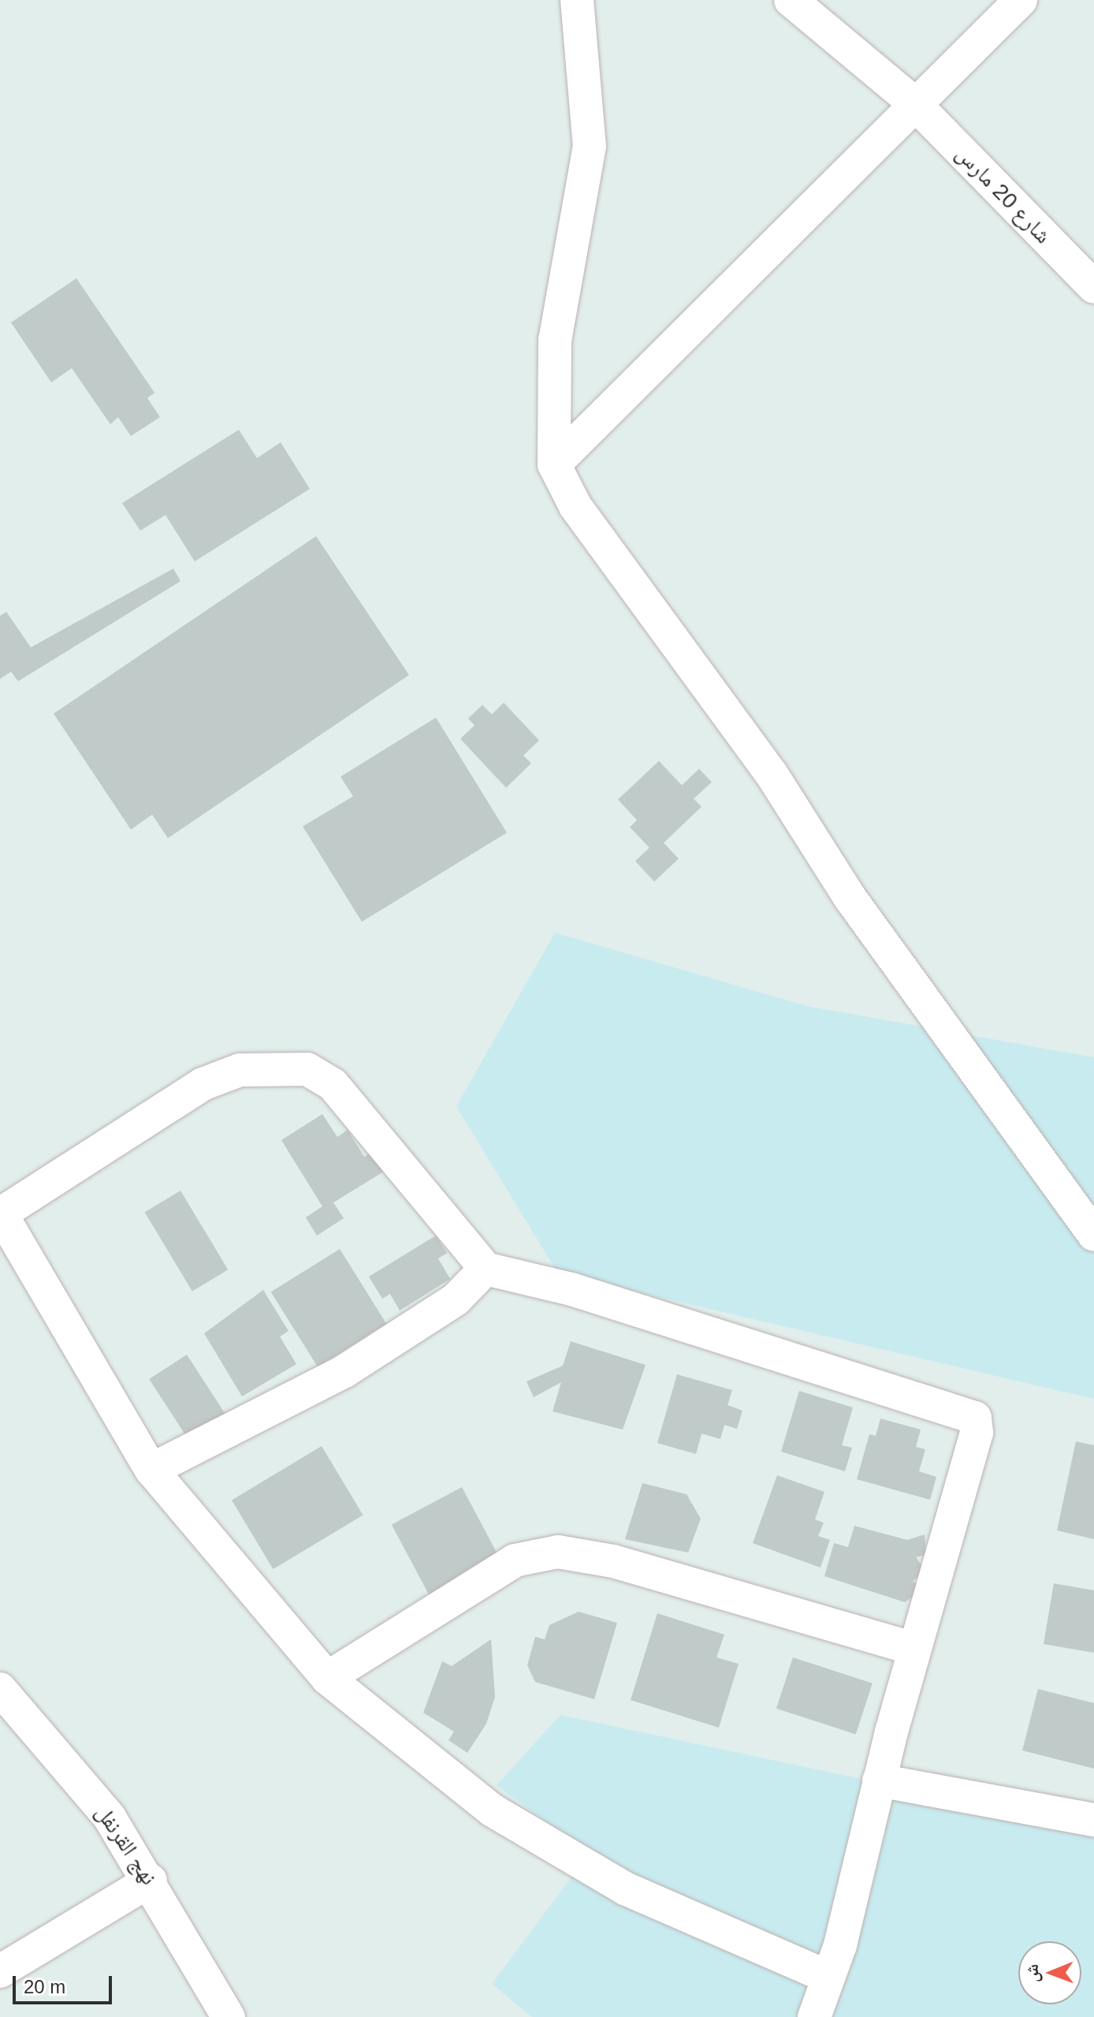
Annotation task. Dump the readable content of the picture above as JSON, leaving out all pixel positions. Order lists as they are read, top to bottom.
{
  "streets": {
    "street": ["شارع 20 مارس", "نهج القرنفل"]
  },
  "scale_bar": "20 m",
  "north": "left"
}
